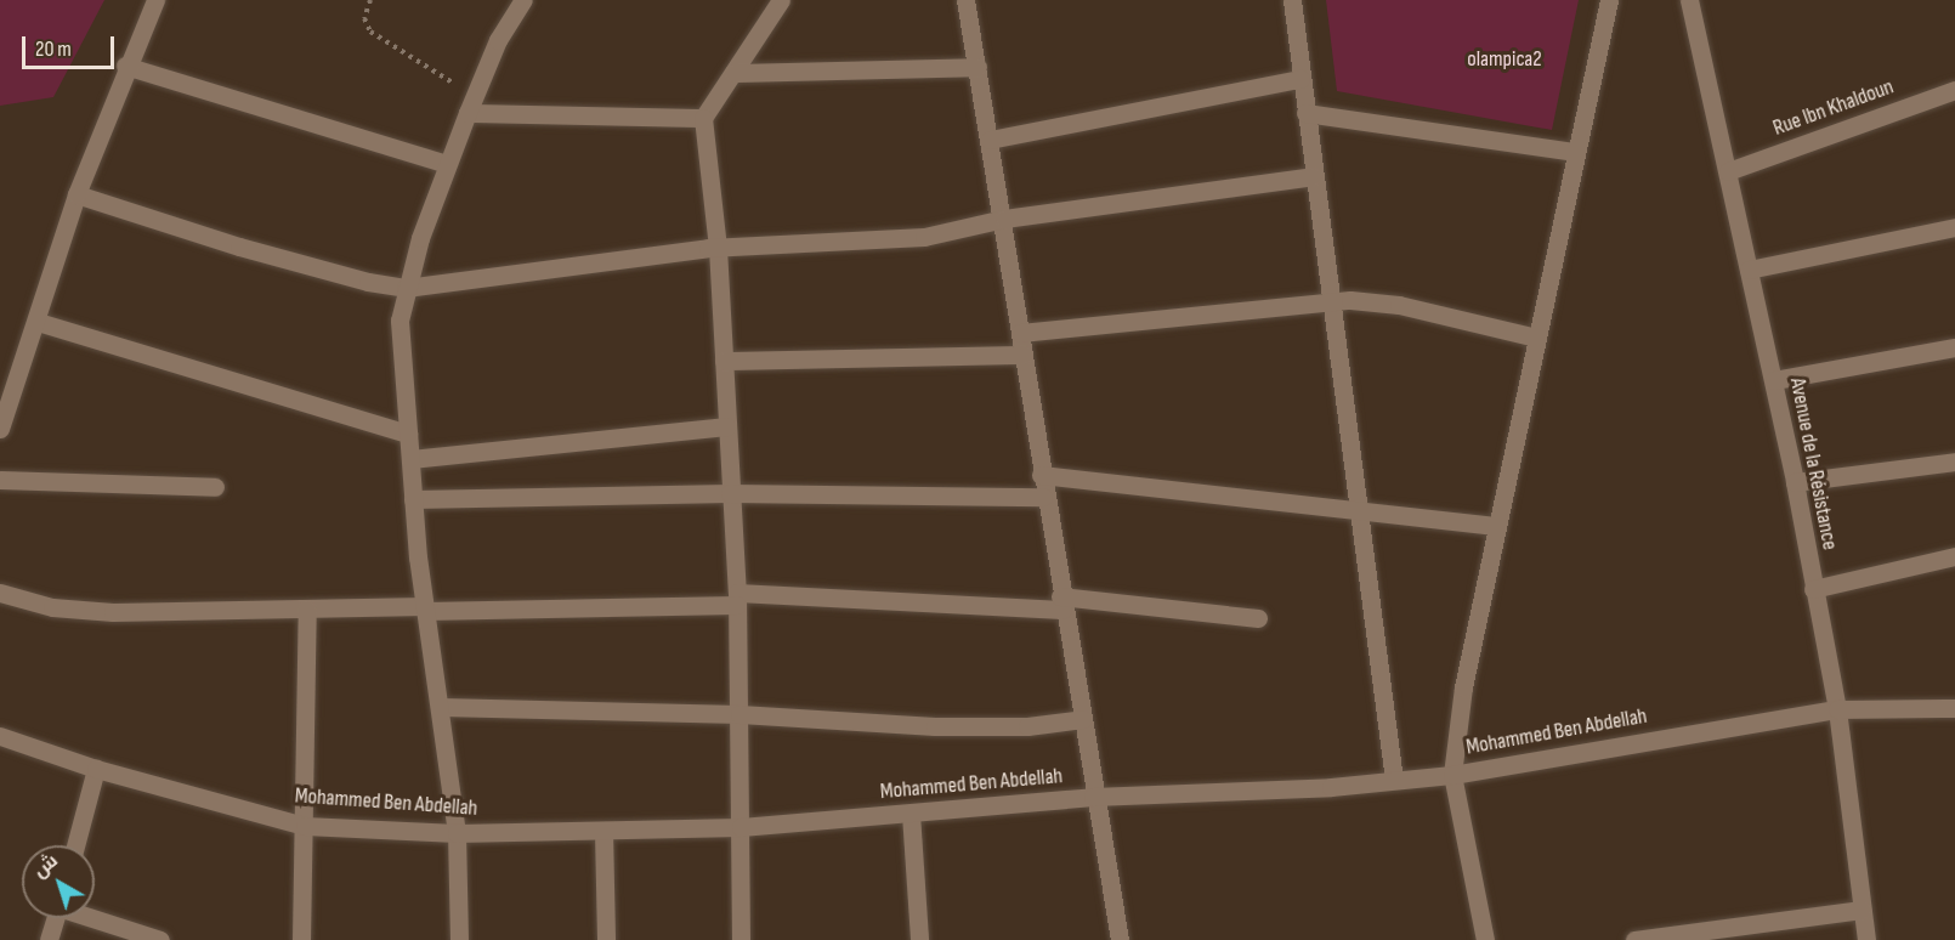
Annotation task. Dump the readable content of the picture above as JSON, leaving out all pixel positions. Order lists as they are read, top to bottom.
{
  "streets": {
    "street": ["Rue Ibn Khaldoun", "Avenue de la Résistance", "Mohammed Ben Abdellah"]
  },
  "crossings": [
    ["Rue Ibn Khaldoun", "Avenue de la Résistance"],
    ["Avenue de la Résistance", "Mohammed Ben Abdellah"]
  ],
  "parks": ["olampica2"],
  "scale_bar": "20 m",
  "north": "top left"
}
